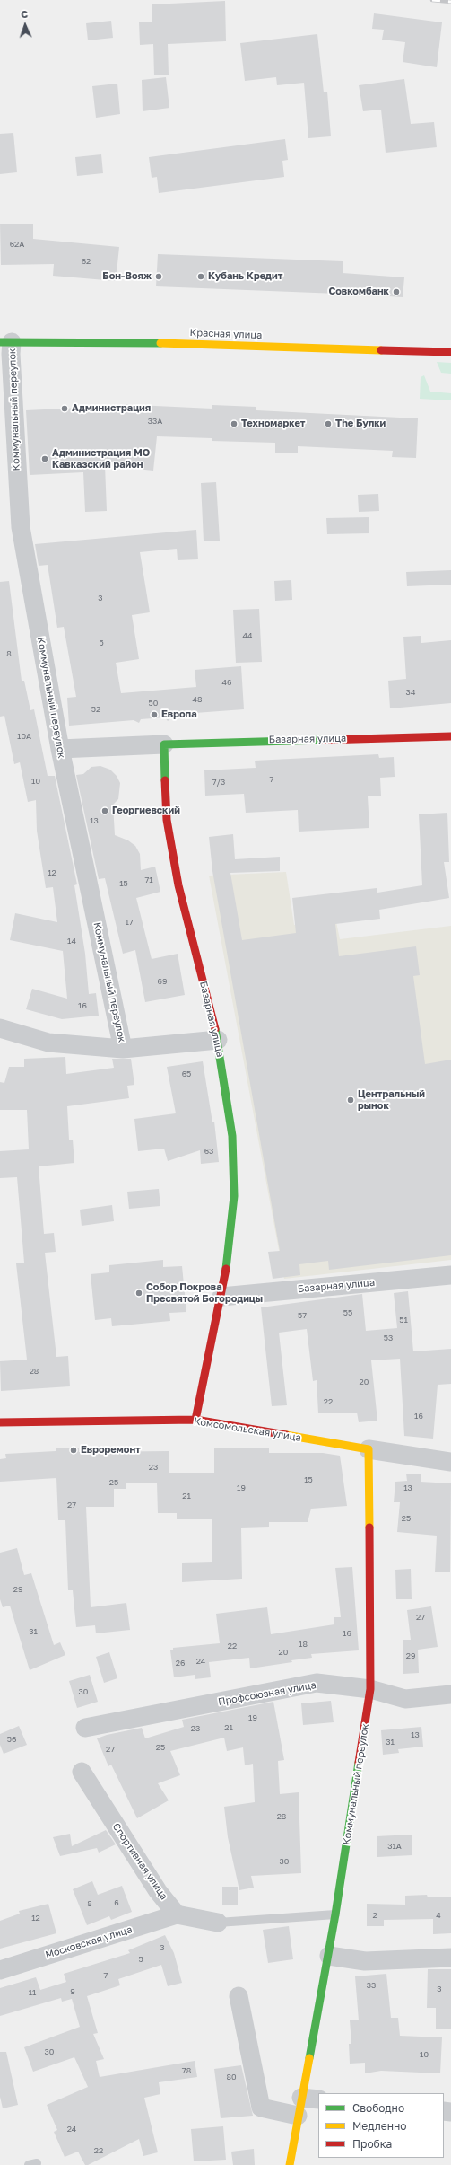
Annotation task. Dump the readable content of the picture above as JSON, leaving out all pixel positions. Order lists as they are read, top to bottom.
{
  "streets": {
    "main road": [
      "Красная улица",
      "Коммунальный переулок",
      "Базарная улица",
      "Комсомольская улица"
    ],
    "street": ["Профсоюзная улица", "Спортивная улица", "Московская улица"]
  },
  "crossings": [
    ["Красная улица", "Коммунальный переулок"],
    ["Коммунальный переулок", "Базарная улица"],
    ["Коммунальный переулок", "Комсомольская улица"],
    ["Коммунальный переулок", "Профсоюзная улица"],
    ["Базарная улица", "Комсомольская улица"],
    ["Спортивная улица", "Московская улица"]
  ],
  "places": [
    "Бон-Вояж",
    "Кубань Кредит",
    "Совкомбанк",
    "Администрация",
    "Техномаркет",
    "The Булки",
    "Администрация МО Кавказский район",
    "Европа",
    "Георгиевский",
    "Центральный рынок",
    "Собор Покрова Пресвятой Богородицы",
    "Евроремонт"
  ],
  "house_numbers": [
    "62А",
    "62",
    "33А",
    "3",
    "44",
    "5",
    "8",
    "46",
    "34",
    "48",
    "50",
    "52",
    "10А",
    "7",
    "10",
    "7/3",
    "13",
    "12",
    "71",
    "15",
    "17",
    "14",
    "69",
    "16",
    "65",
    "63",
    "55",
    "57",
    "51",
    "53",
    "28",
    "20",
    "22",
    "16",
    "23",
    "15",
    "25",
    "19",
    "13",
    "21",
    "27",
    "25",
    "29",
    "27",
    "31",
    "16",
    "18",
    "22",
    "20",
    "29",
    "24",
    "26",
    "30",
    "19",
    "21",
    "23",
    "13",
    "56",
    "31",
    "25",
    "27",
    "28",
    "31А",
    "30",
    "6",
    "8",
    "2",
    "4",
    "12",
    "3",
    "5",
    "7",
    "33",
    "3",
    "9",
    "11",
    "30",
    "10",
    "78",
    "80",
    "24",
    "22"
  ],
  "legend": ["Свободно", "Медленно", "Пробка"],
  "north": "top"
}
